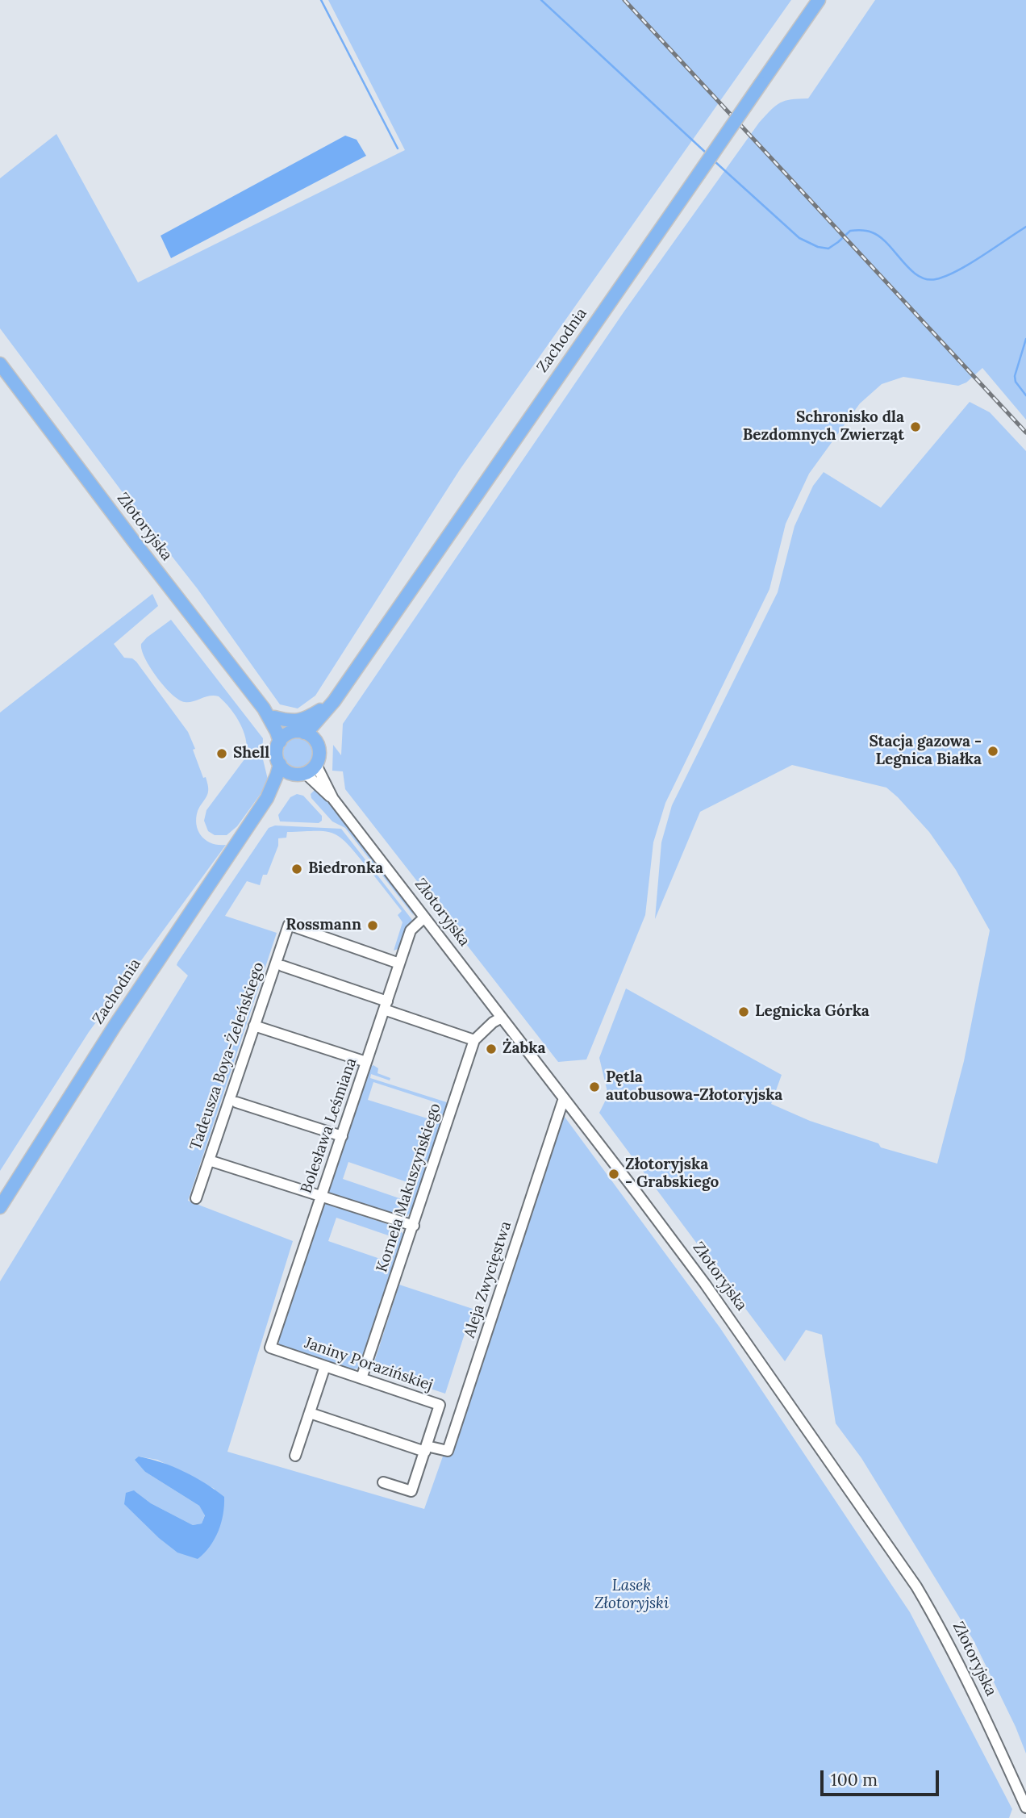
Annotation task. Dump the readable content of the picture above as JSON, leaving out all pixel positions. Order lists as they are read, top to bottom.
{
  "streets": {
    "main road": ["Zachodnia", "Złotoryjska"],
    "street": [
      "Tadeusza Boya-Żeleńskiego",
      "Bolesława Leśmiana",
      "Kornela Makuszyńskiego",
      "Aleja Zwycięstwa",
      "Janiny Porazińskiej"
    ]
  },
  "crossings": [
    ["Zachodnia", "Złotoryjska"],
    ["Złotoryjska", "Bolesława Leśmiana"],
    ["Złotoryjska", "Kornela Makuszyńskiego"],
    ["Złotoryjska", "Aleja Zwycięstwa"],
    ["Tadeusza Boya-Żeleńskiego", "Bolesława Leśmiana"],
    ["Bolesława Leśmiana", "Janiny Porazińskiej"],
    ["Kornela Makuszyńskiego", "Janiny Porazińskiej"],
    ["Aleja Zwycięstwa", "Janiny Porazińskiej"]
  ],
  "parks": ["Lasek Złotoryjski"],
  "places": [
    "Schronisko dla Bezdomnych Zwierząt",
    "Stacja gazowa - Legnica Białka",
    "Shell",
    "Biedronka",
    "Rossmann",
    "Legnicka Górka",
    "Żabka",
    "Pętla autobusowa-Złotoryjska",
    "Złotoryjska - Grabskiego"
  ],
  "scale_bar": "100 m"
}
